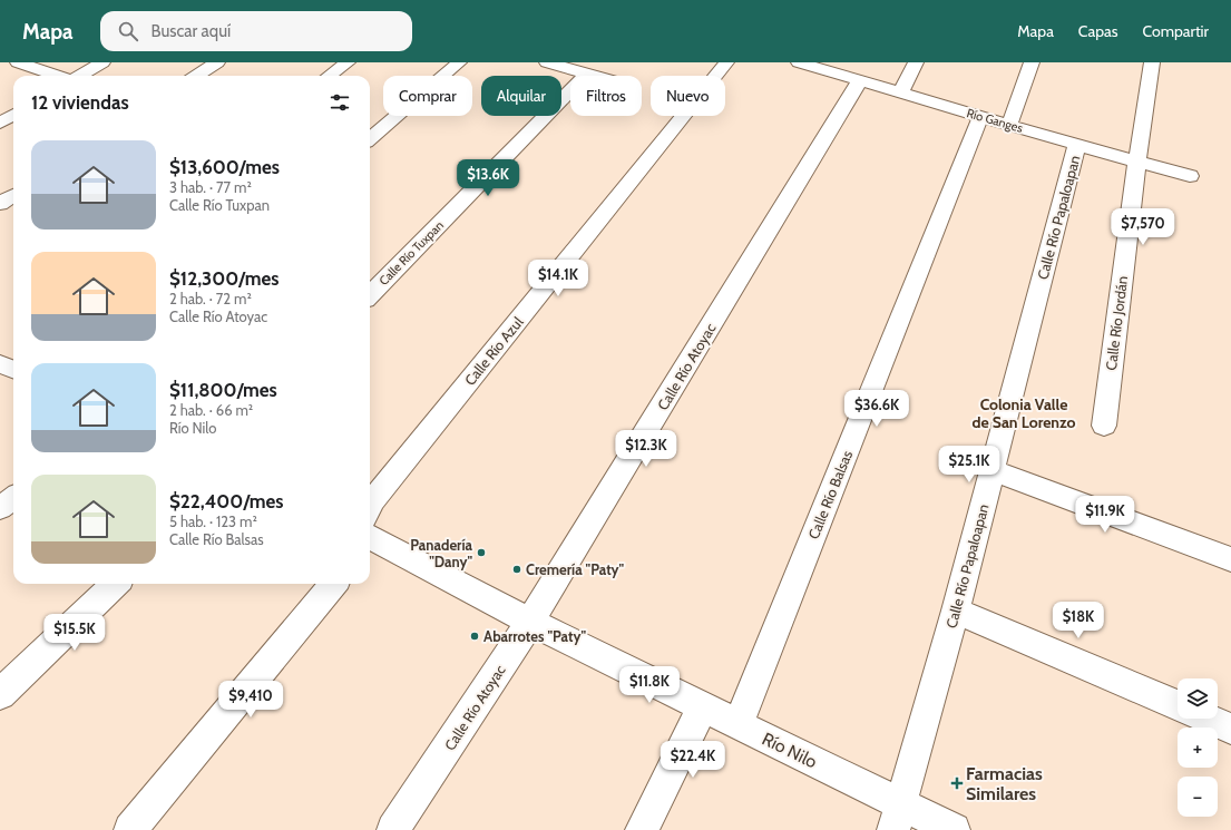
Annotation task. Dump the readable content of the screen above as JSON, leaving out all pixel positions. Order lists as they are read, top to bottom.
{
  "streets": {
    "street": [
      "Río Ganges",
      "Calle Río Papaloapan",
      "Calle Río Tuxpan",
      "Calle Río Jordán",
      "Calle Río Azul",
      "Calle Río Atoyac",
      "Calle Río Balsas",
      "Río Nilo"
    ]
  },
  "crossings": [
    ["Río Ganges", "Calle Río Papaloapan"],
    ["Río Ganges", "Calle Río Jordán"],
    ["Río Ganges", "Calle Río Atoyac"],
    ["Río Ganges", "Calle Río Balsas"],
    ["Calle Río Papaloapan", "Río Nilo"],
    ["Calle Río Atoyac", "Río Nilo"],
    ["Calle Río Balsas", "Río Nilo"]
  ],
  "districts": ["Colonia Valle de San Lorenzo"],
  "places": {
    "other": ["Panadería \"Dany\"", "Cremería \"Paty\"", "Abarrotes \"Paty\""],
    "health": ["Farmacias Similares"]
  },
  "page": {
    "header": "Mapa",
    "search": "Buscar aquí",
    "nav": ["Mapa", "Capas", "Compartir"],
    "chip": [
      "Comprar",
      "Alquilar",
      "Filtros",
      "Nuevo"
    ],
    "heading": "12 viviendas",
    "list": [
      {
        "name": "$13,600/mes",
        "note": "3 hab. · 77 m² · Calle Río Tuxpan"
      },
      {
        "name": "$12,300/mes",
        "note": "2 hab. · 72 m² · Calle Río Atoyac"
      },
      {
        "name": "$11,800/mes",
        "note": "2 hab. · 66 m² · Río Nilo"
      },
      {
        "name": "$22,400/mes",
        "note": "5 hab. · 123 m² · Calle Río Balsas"
      }
    ],
    "price": [
      "$13.6K",
      "$7,570",
      "$14.1K",
      "$36.6K",
      "$12.3K",
      "$25.1K",
      "$11.9K",
      "$18K",
      "$15.5K",
      "$11.8K",
      "$9,410",
      "$22.4K"
    ],
    "map_buttons": ["+", "−"]
  }
}
